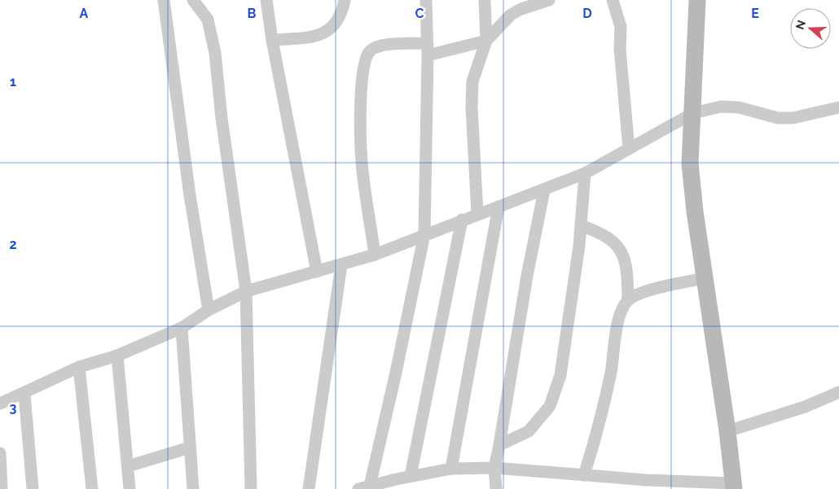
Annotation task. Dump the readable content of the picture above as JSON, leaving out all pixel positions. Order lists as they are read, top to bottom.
{
  "north": "left",
  "grid": {
    "columns": [
      "A",
      "B",
      "C",
      "D",
      "E"
    ],
    "rows": ["1", "2", "3"]
  }
}
